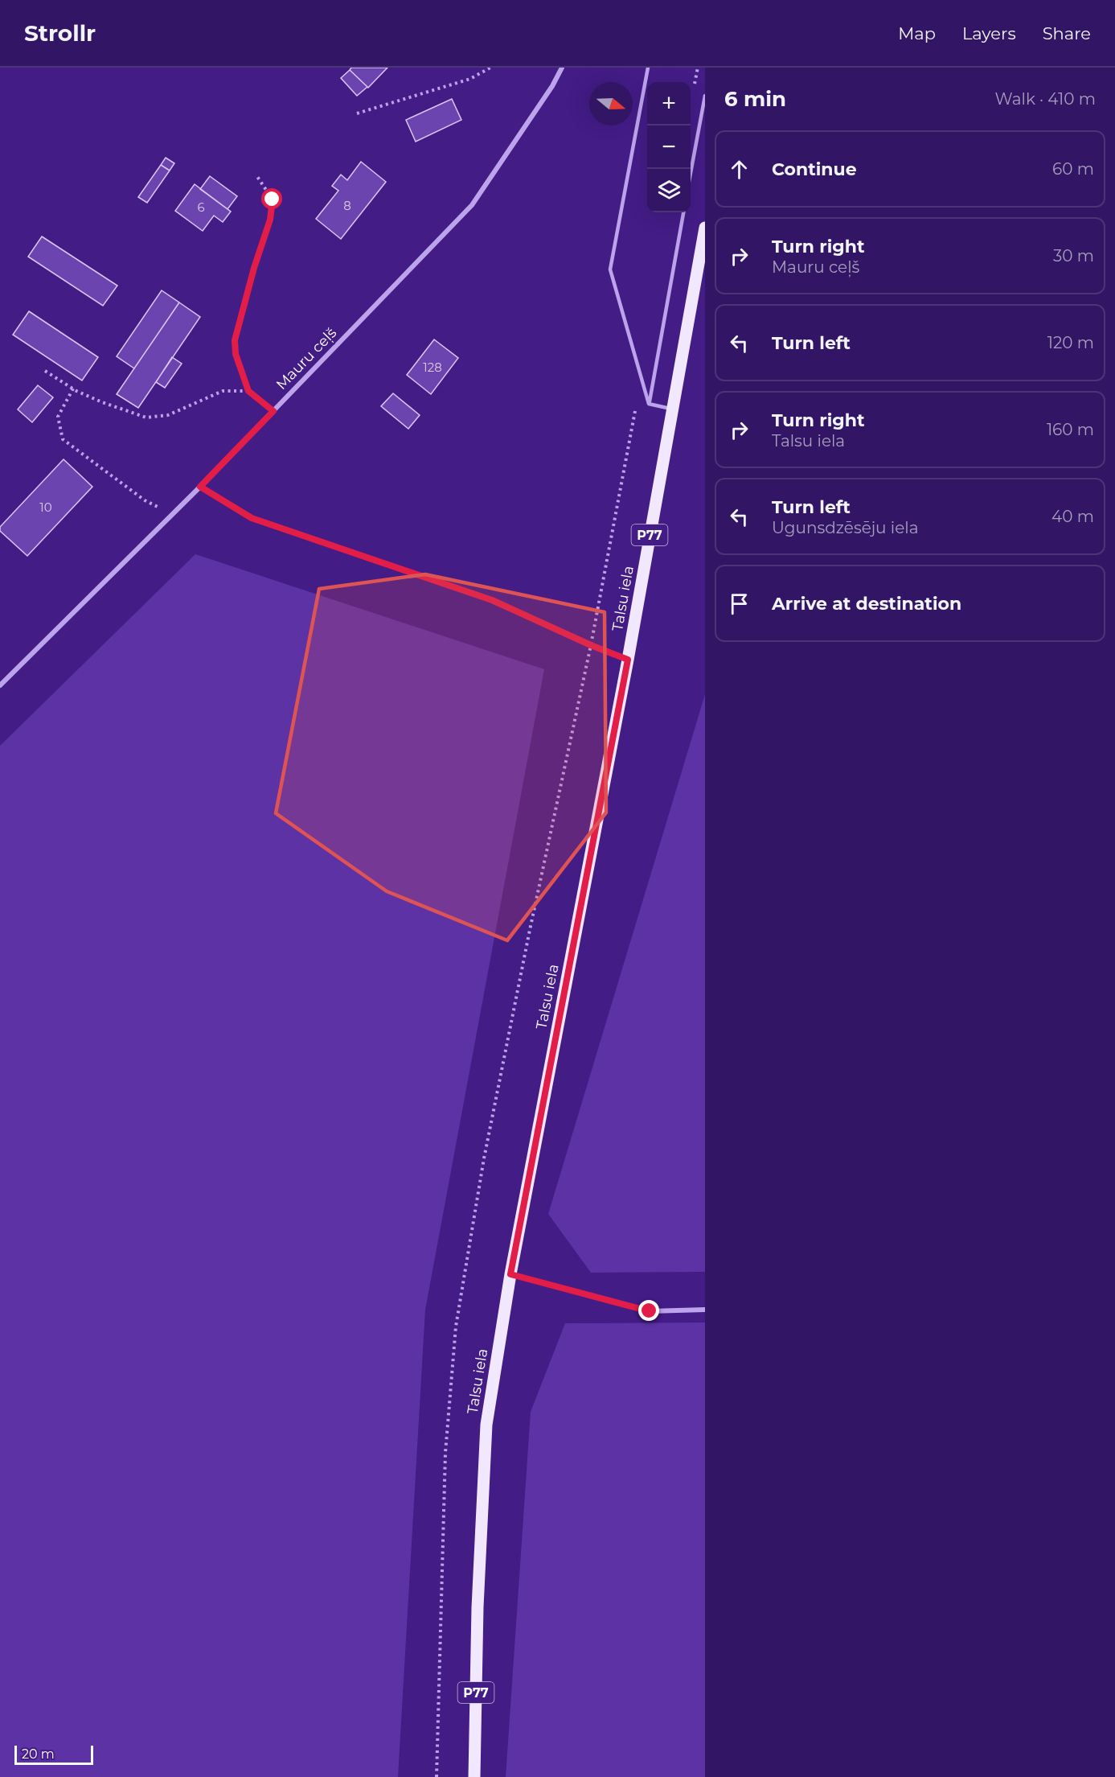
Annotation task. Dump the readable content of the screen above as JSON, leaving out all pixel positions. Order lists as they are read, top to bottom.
{
  "streets": {
    "main road": ["P77", "Talsu iela"],
    "street": ["Mauru ceļš"]
  },
  "house_numbers": [
    "8",
    "6",
    "128",
    "10"
  ],
  "scale_bar": "20 m",
  "north": "right",
  "page": {
    "header": "Strollr",
    "nav": ["Map", "Layers", "Share"],
    "heading": ["6 min", "Walk · 410 m"],
    "map_buttons": ["+", "−"],
    "list": [
      ["Continue", "60 m"],
      ["Turn right", "Mauru ceļš", "30 m"],
      ["Turn left", "120 m"],
      ["Turn right", "Talsu iela", "160 m"],
      ["Turn left", "Ugunsdzēsēju iela", "40 m"],
      "Arrive at destination"
    ],
    "scale": "20 m"
  }
}
